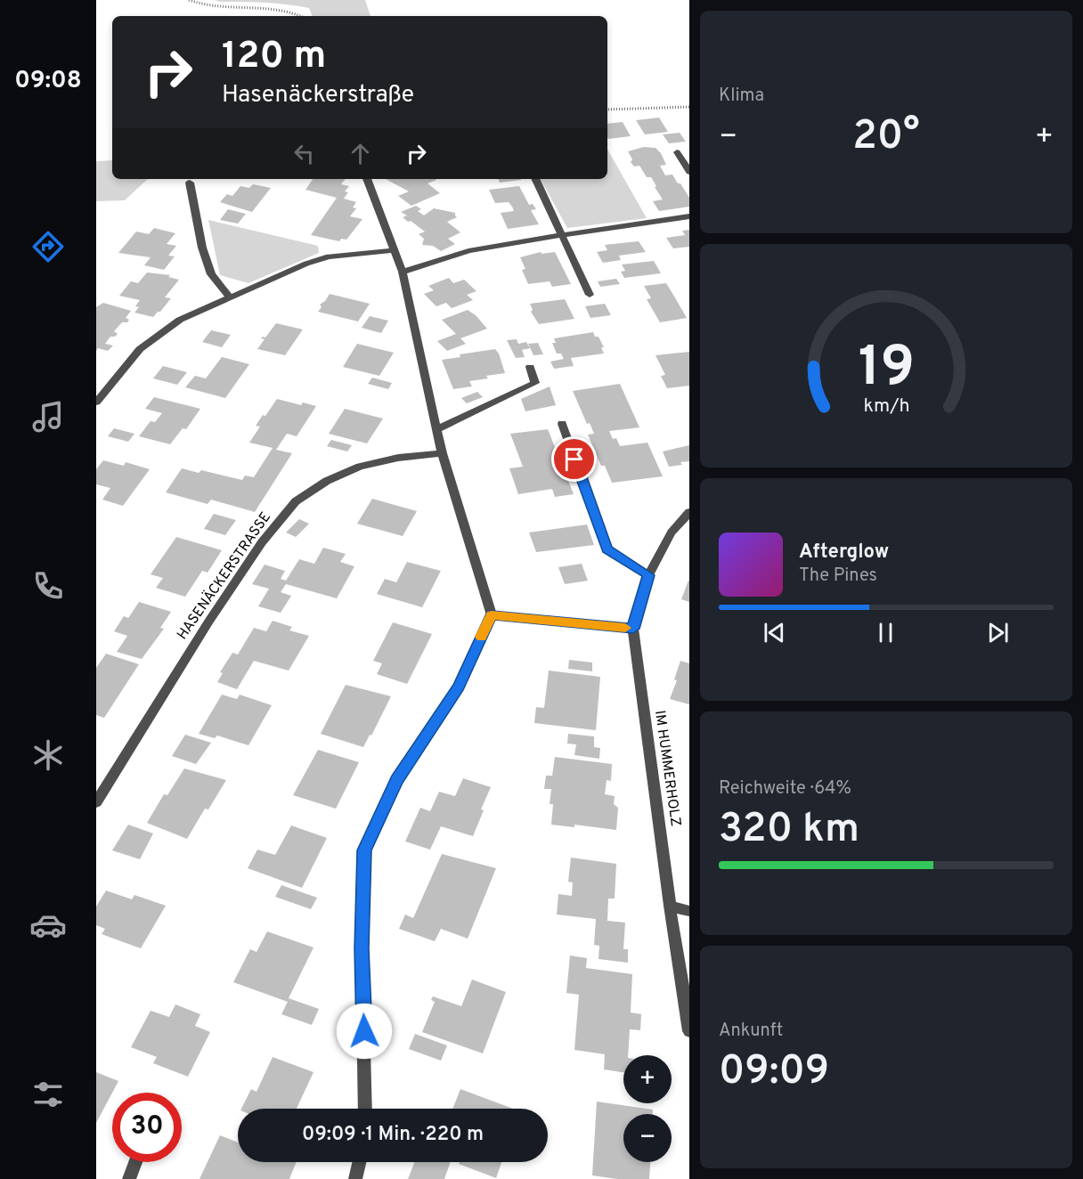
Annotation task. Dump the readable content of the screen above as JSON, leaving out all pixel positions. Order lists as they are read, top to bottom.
{
  "streets": {
    "street": ["HASENÄCKERSTRASSE", "IM HUMMERHOLZ"]
  },
  "page": {
    "tabs": "09:08",
    "tile": [
      "Klima",
      ["Reichweite · 64%", "320 km"],
      ["Ankunft", "09:09"]
    ],
    "turn": ["120 m", "Hasenäckerstraße"],
    "heat": ["−", "20°", "+"],
    "song": ["Afterglow", "The Pines"],
    "map_buttons": ["+", "−"],
    "limit": "30",
    "trip": "09:09 · 1 Min. · 220 m",
    "gauge": ["19", "km/h"]
  }
}
